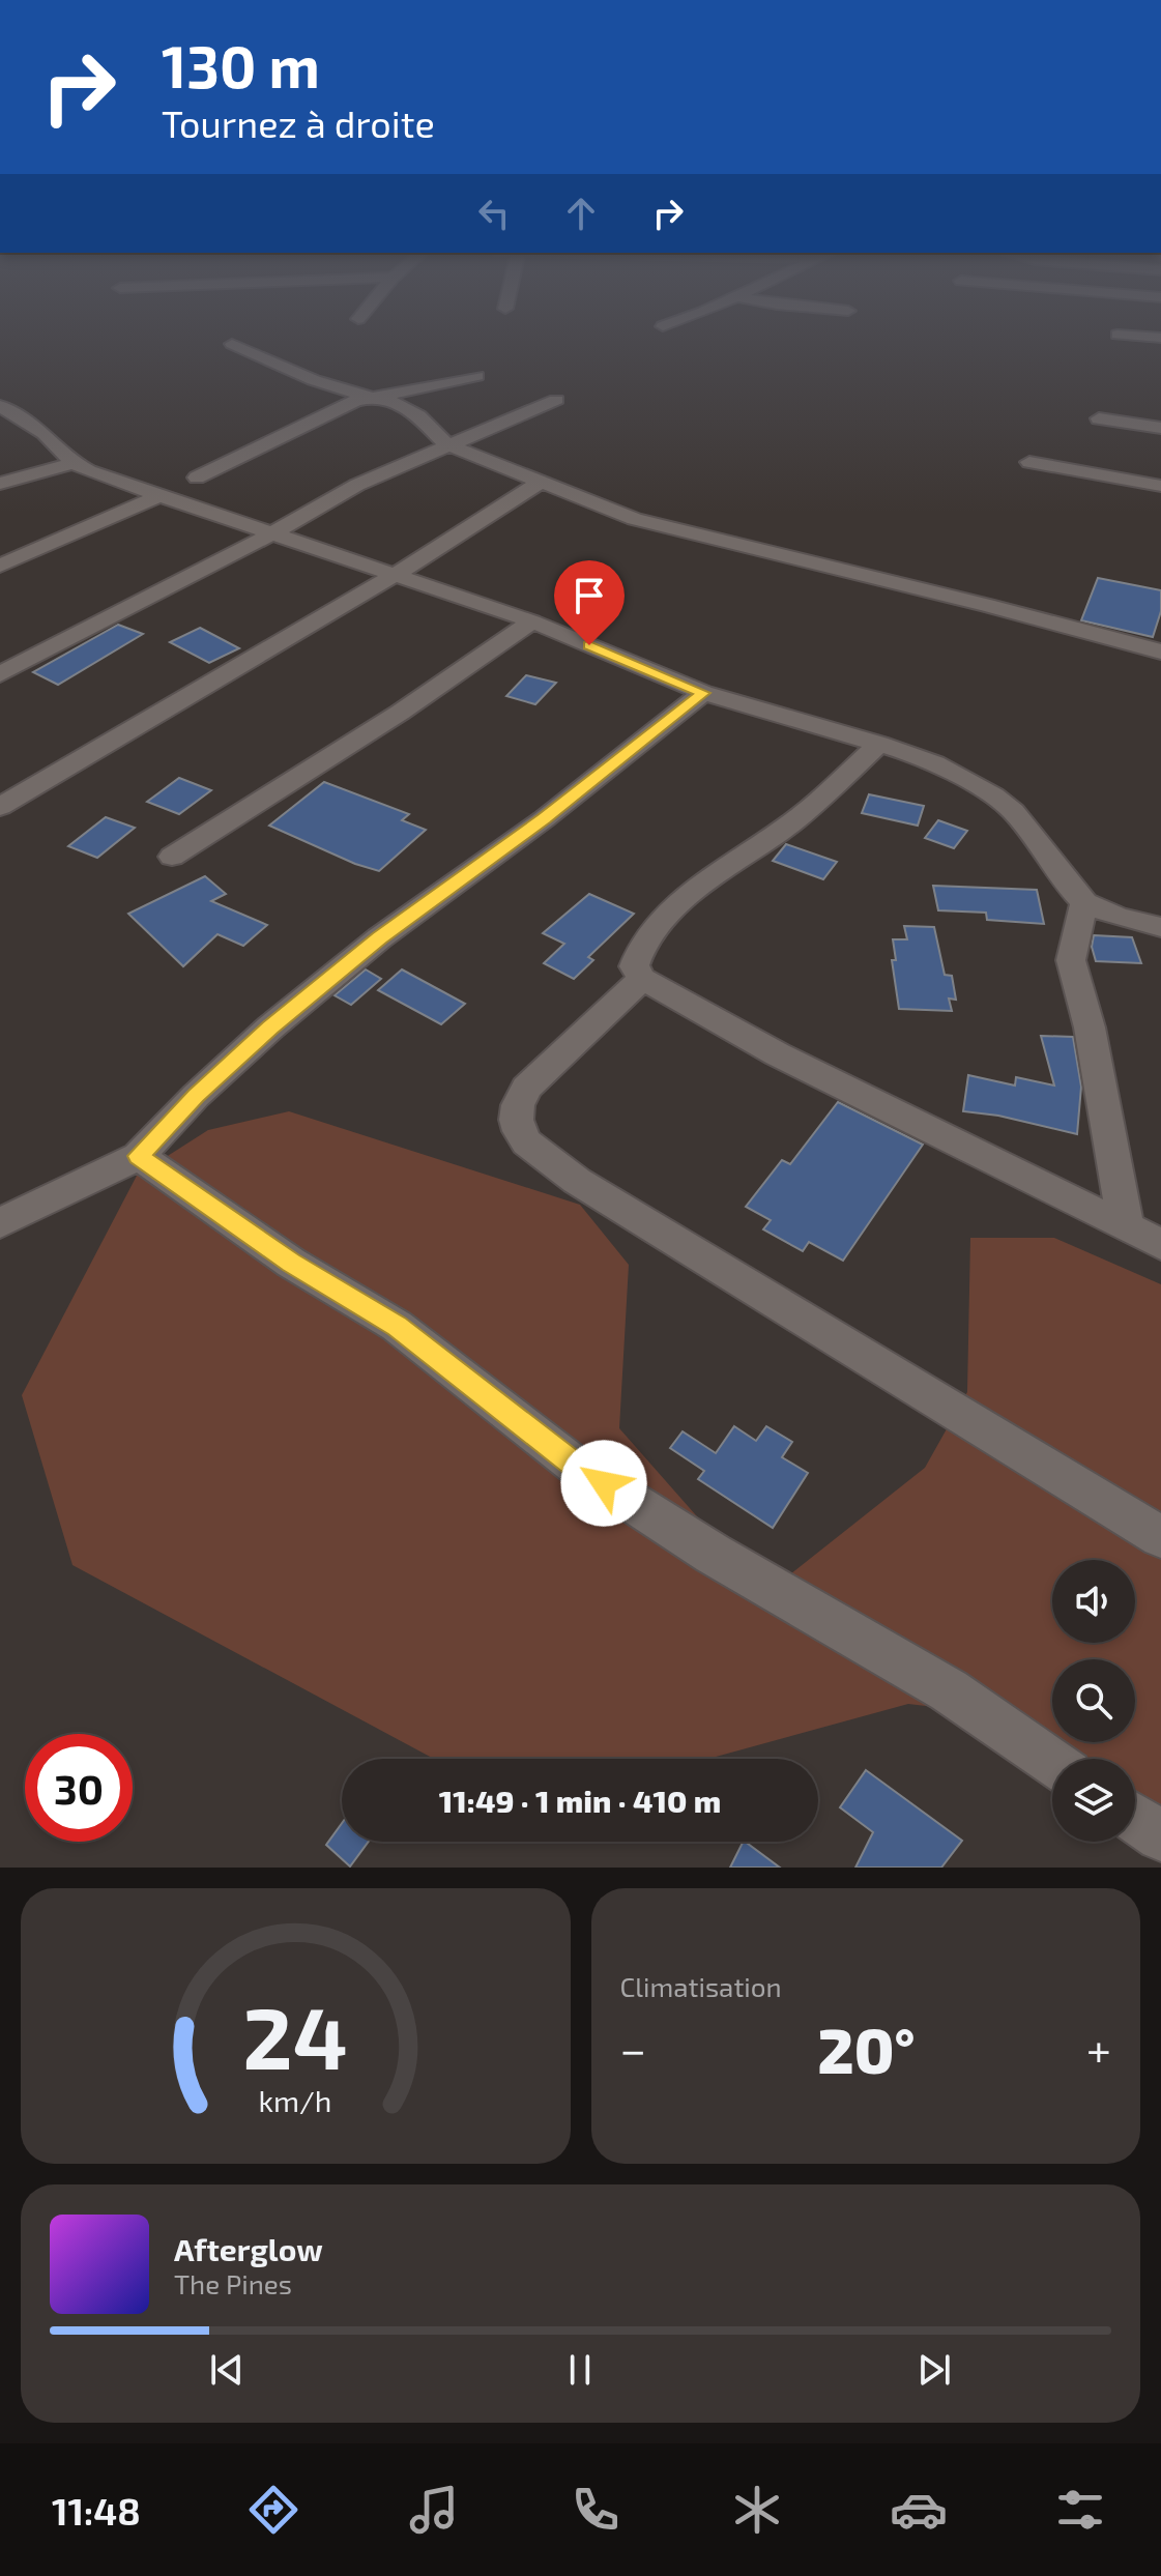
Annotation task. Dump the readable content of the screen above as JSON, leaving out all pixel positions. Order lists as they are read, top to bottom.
{
  "page": {
    "turn": ["130 m", "Tournez à droite"],
    "limit": "30",
    "trip": "11:49 · 1 min · 410 m",
    "tile": "Climatisation",
    "heat": ["−", "20°", "+"],
    "song": ["Afterglow", "The Pines"],
    "tabs": "11:48",
    "gauge": ["24", "km/h"]
  }
}
